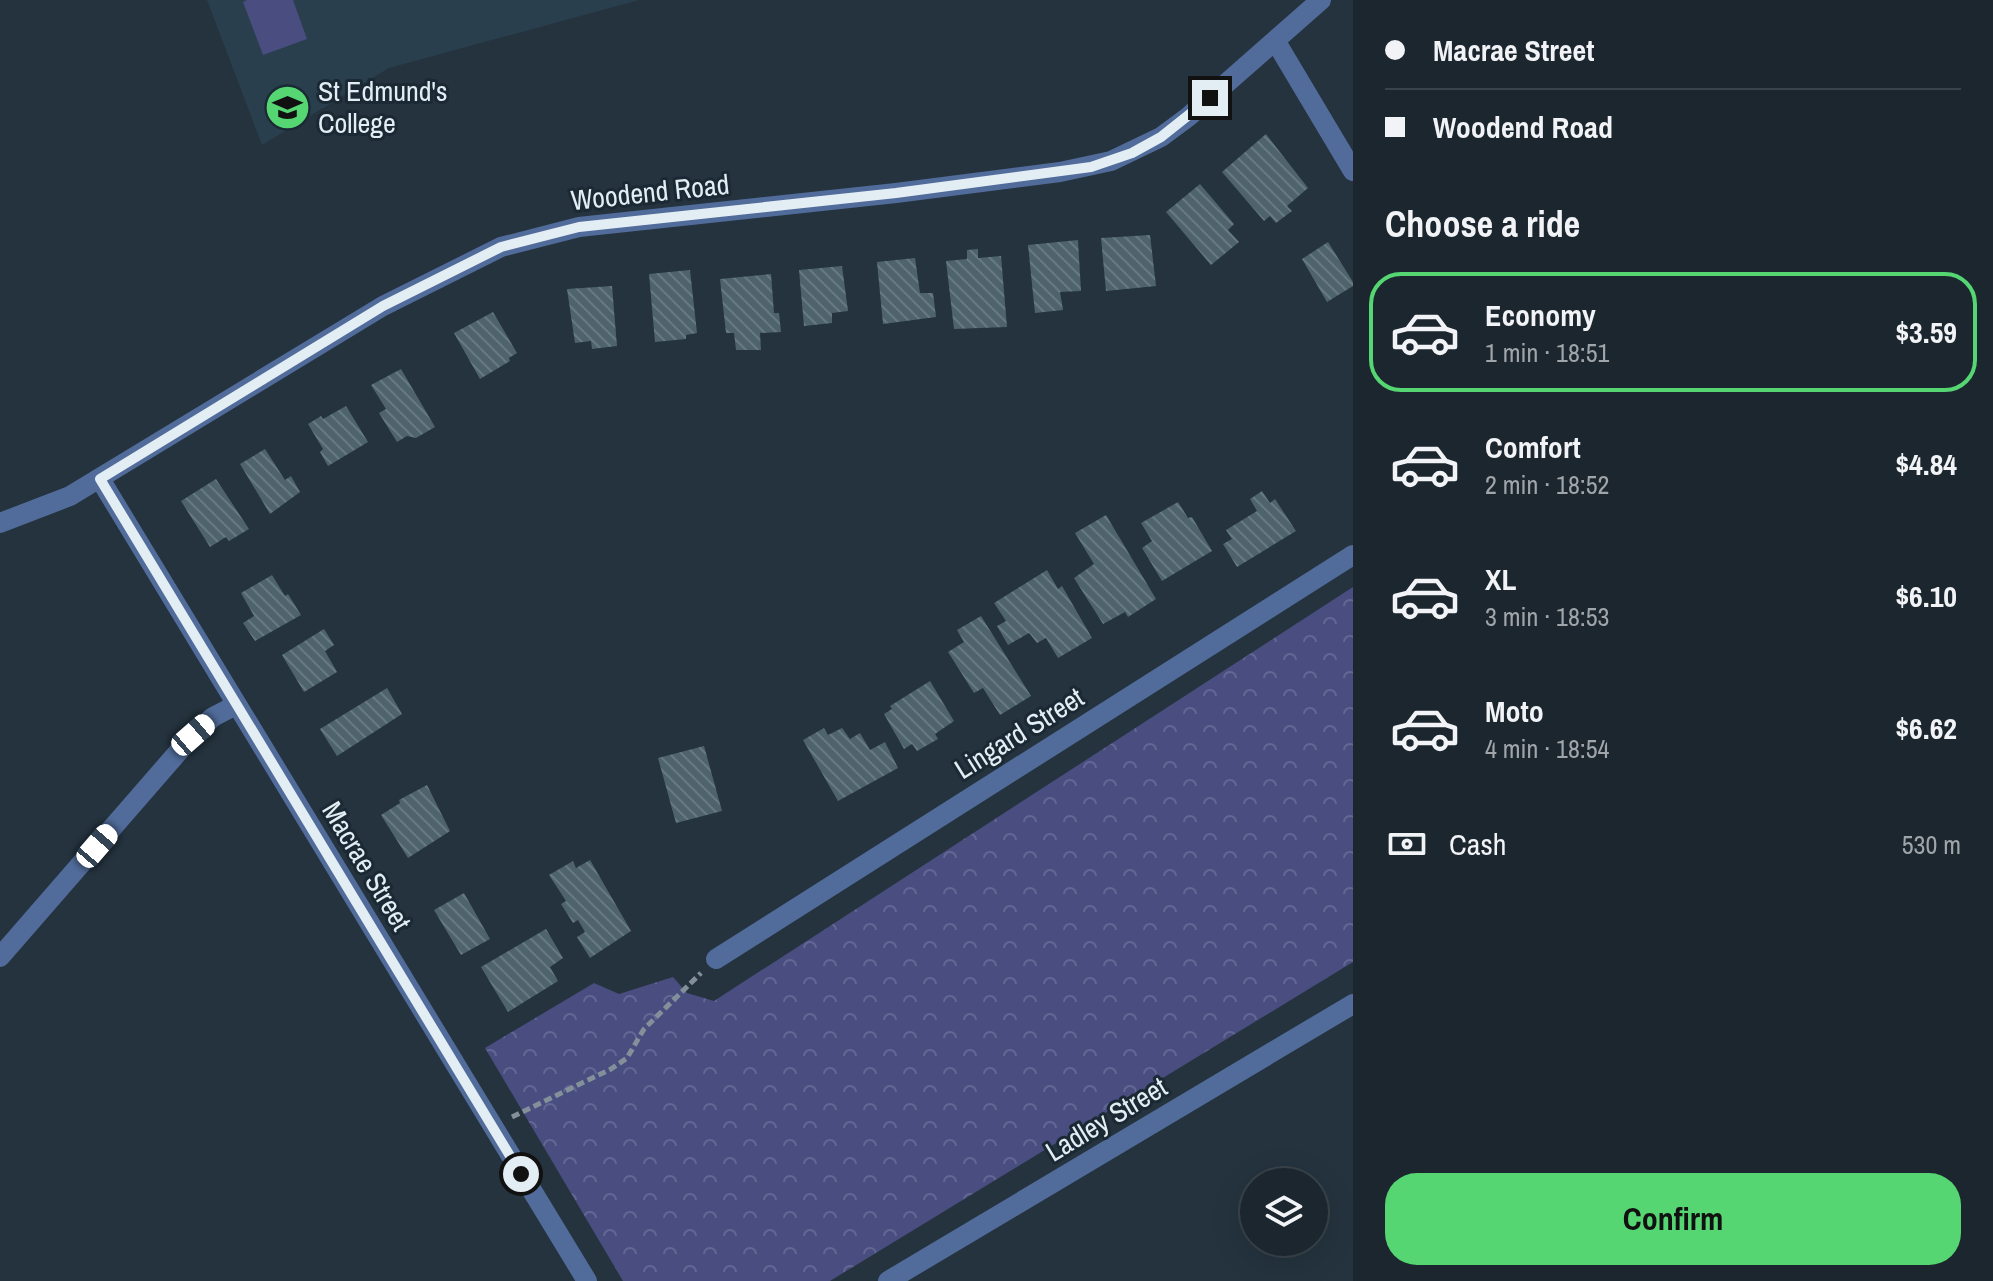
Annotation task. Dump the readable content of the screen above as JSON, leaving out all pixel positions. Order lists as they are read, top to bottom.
{
  "streets": {
    "street": [
      "Woodend Road",
      "Lingard Street",
      "Macrae Street",
      "Ladley Street"
    ]
  },
  "crossings": [
    ["Woodend Road", "Macrae Street"]
  ],
  "places": {
    "school or university": ["St Edmund's College"]
  },
  "page": {
    "banner": ["Macrae Street", "Woodend Road"],
    "heading": "Choose a ride",
    "list": [
      {
        "name": "Economy",
        "note": "1 min · 18:51",
        "value": "$3.59"
      },
      {
        "name": "Comfort",
        "note": "2 min · 18:52",
        "value": "$4.84"
      },
      {
        "name": "XL",
        "note": "3 min · 18:53",
        "value": "$6.10"
      },
      {
        "name": "Moto",
        "note": "4 min · 18:54",
        "value": "$6.62"
      }
    ],
    "pay": ["Cash", "530 m"],
    "buttons": "Confirm"
  }
}
